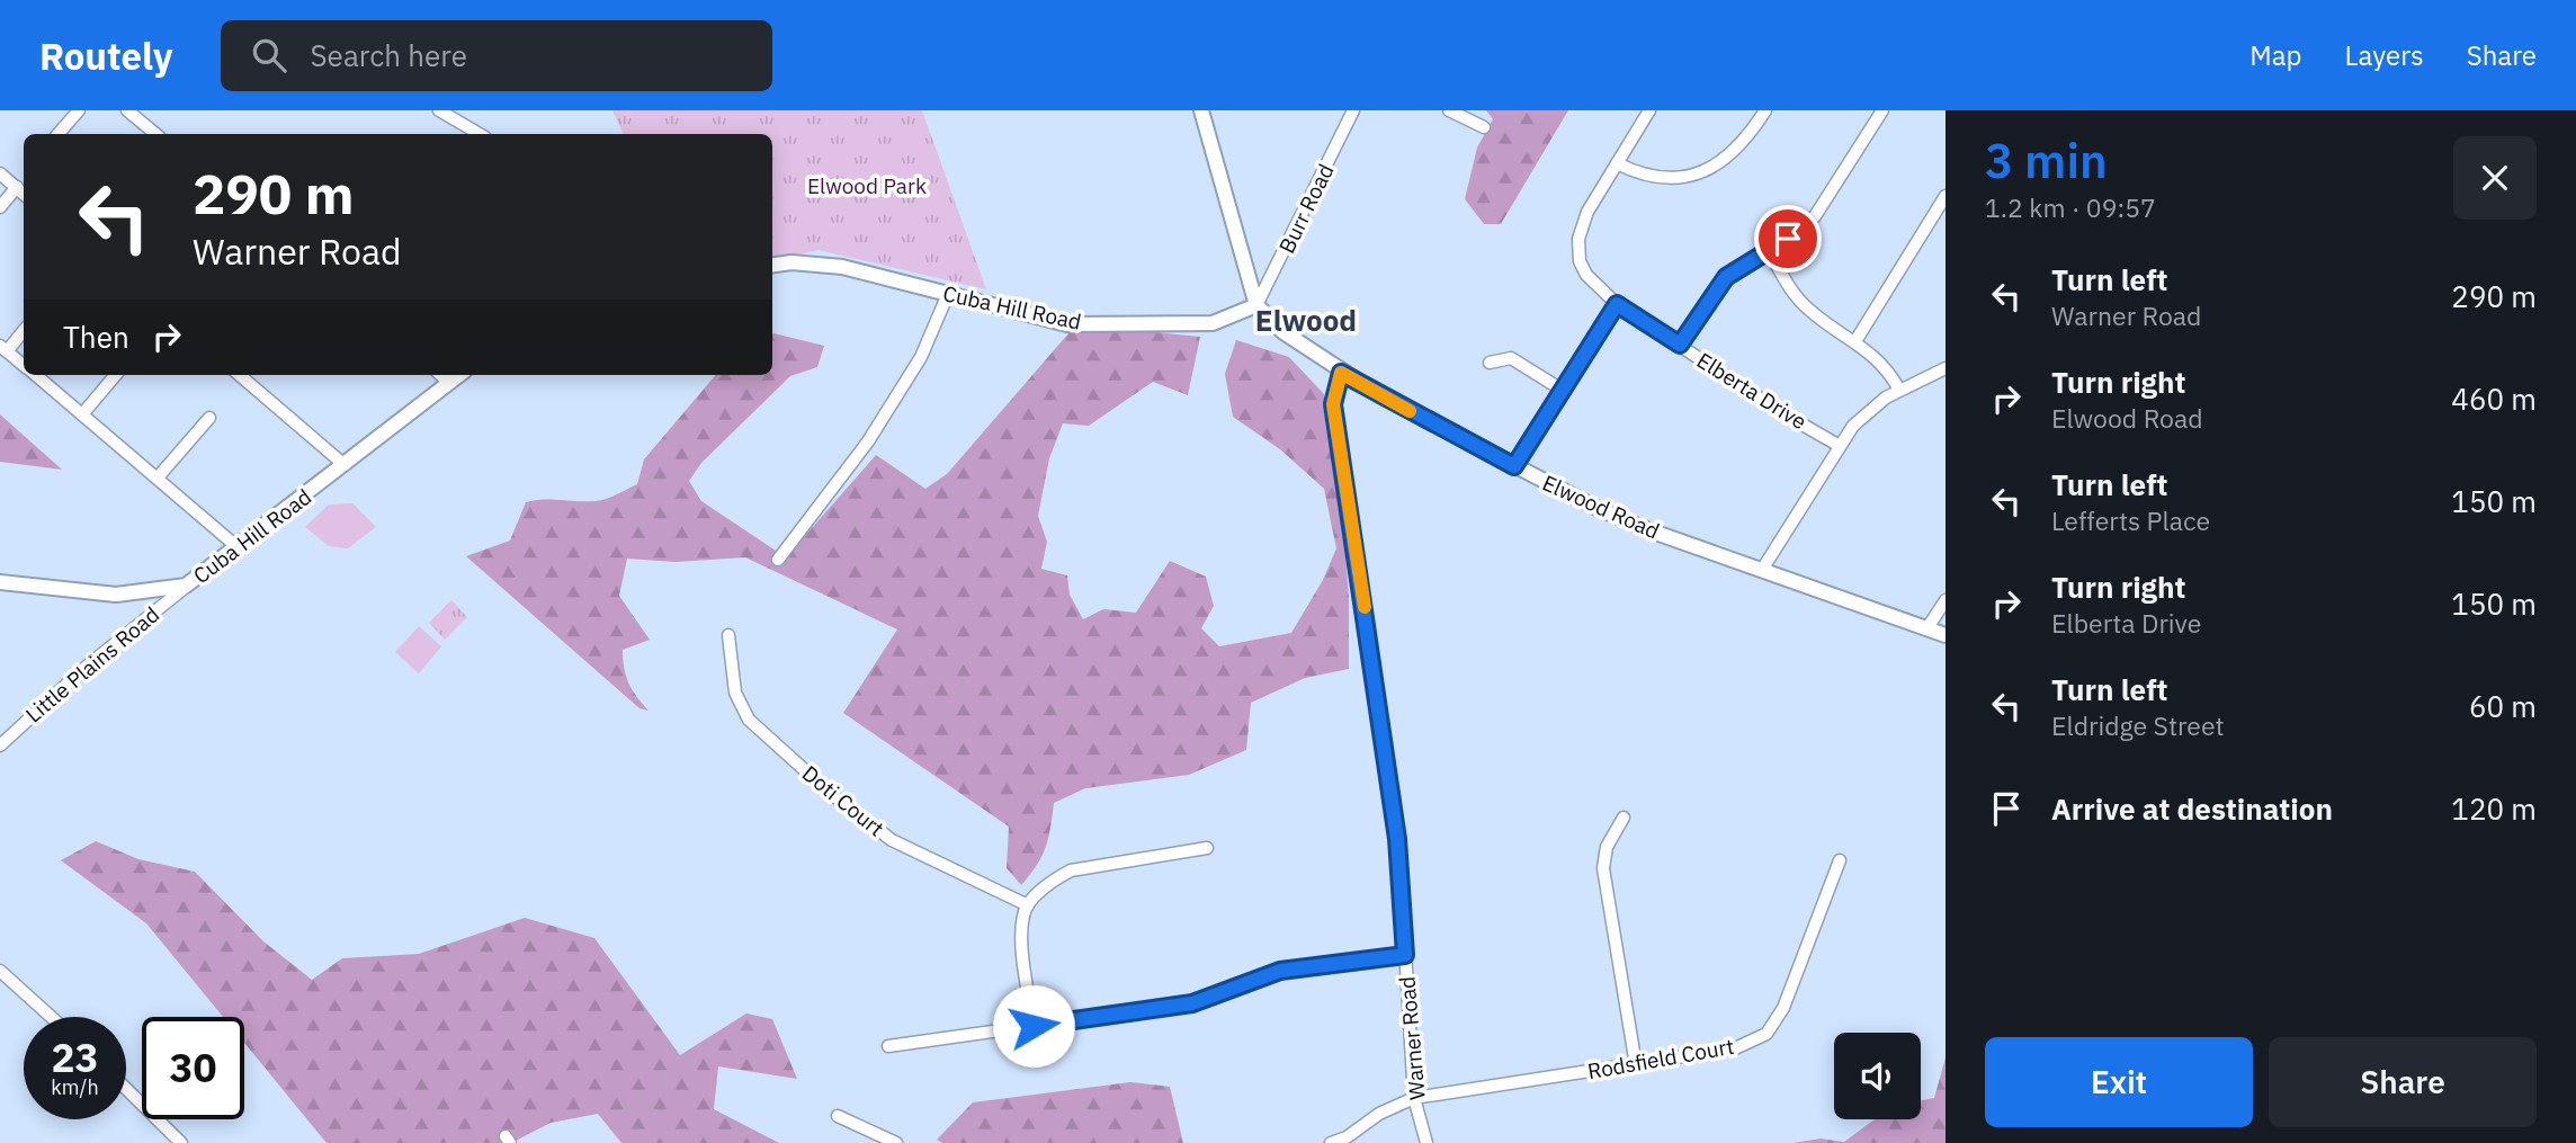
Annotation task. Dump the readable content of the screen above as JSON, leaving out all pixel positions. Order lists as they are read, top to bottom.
{
  "streets": {
    "main road": ["Cuba Hill Road", "Elwood Road"],
    "street": [
      "Burr Road",
      "Elberta Drive",
      "Little Plains Road",
      "Doti Court",
      "Warner Road",
      "Rodsfield Court"
    ]
  },
  "crossings": [
    ["Burr Road", "Cuba Hill Road"],
    ["Burr Road", "Elwood Road"],
    ["Cuba Hill Road", "Elwood Road"],
    ["Cuba Hill Road", "Little Plains Road"],
    ["Elwood Road", "Warner Road"],
    ["Warner Road", "Rodsfield Court"]
  ],
  "districts": ["Elwood"],
  "parks": ["Elwood Park"],
  "page": {
    "header": "Routely",
    "search": "Search here",
    "nav": ["Map", "Layers", "Share"],
    "heading": ["3 min", "1.2 km · 09:57"],
    "turn": ["290 m", "Warner Road"],
    "list": [
      {
        "name": "Turn left",
        "note": "Warner Road",
        "value": "290 m"
      },
      {
        "name": "Turn right",
        "note": "Elwood Road",
        "value": "460 m"
      },
      {
        "name": "Turn left",
        "note": "Lefferts Place",
        "value": "150 m"
      },
      {
        "name": "Turn right",
        "note": "Elberta Drive",
        "value": "150 m"
      },
      {
        "name": "Turn left",
        "note": "Eldridge Street",
        "value": "60 m"
      },
      {
        "name": "Arrive at destination",
        "value": "120 m"
      }
    ],
    "then": "Then",
    "speed": "23 km/h",
    "limit": "30",
    "buttons": ["Exit", "Share"]
  }
}
